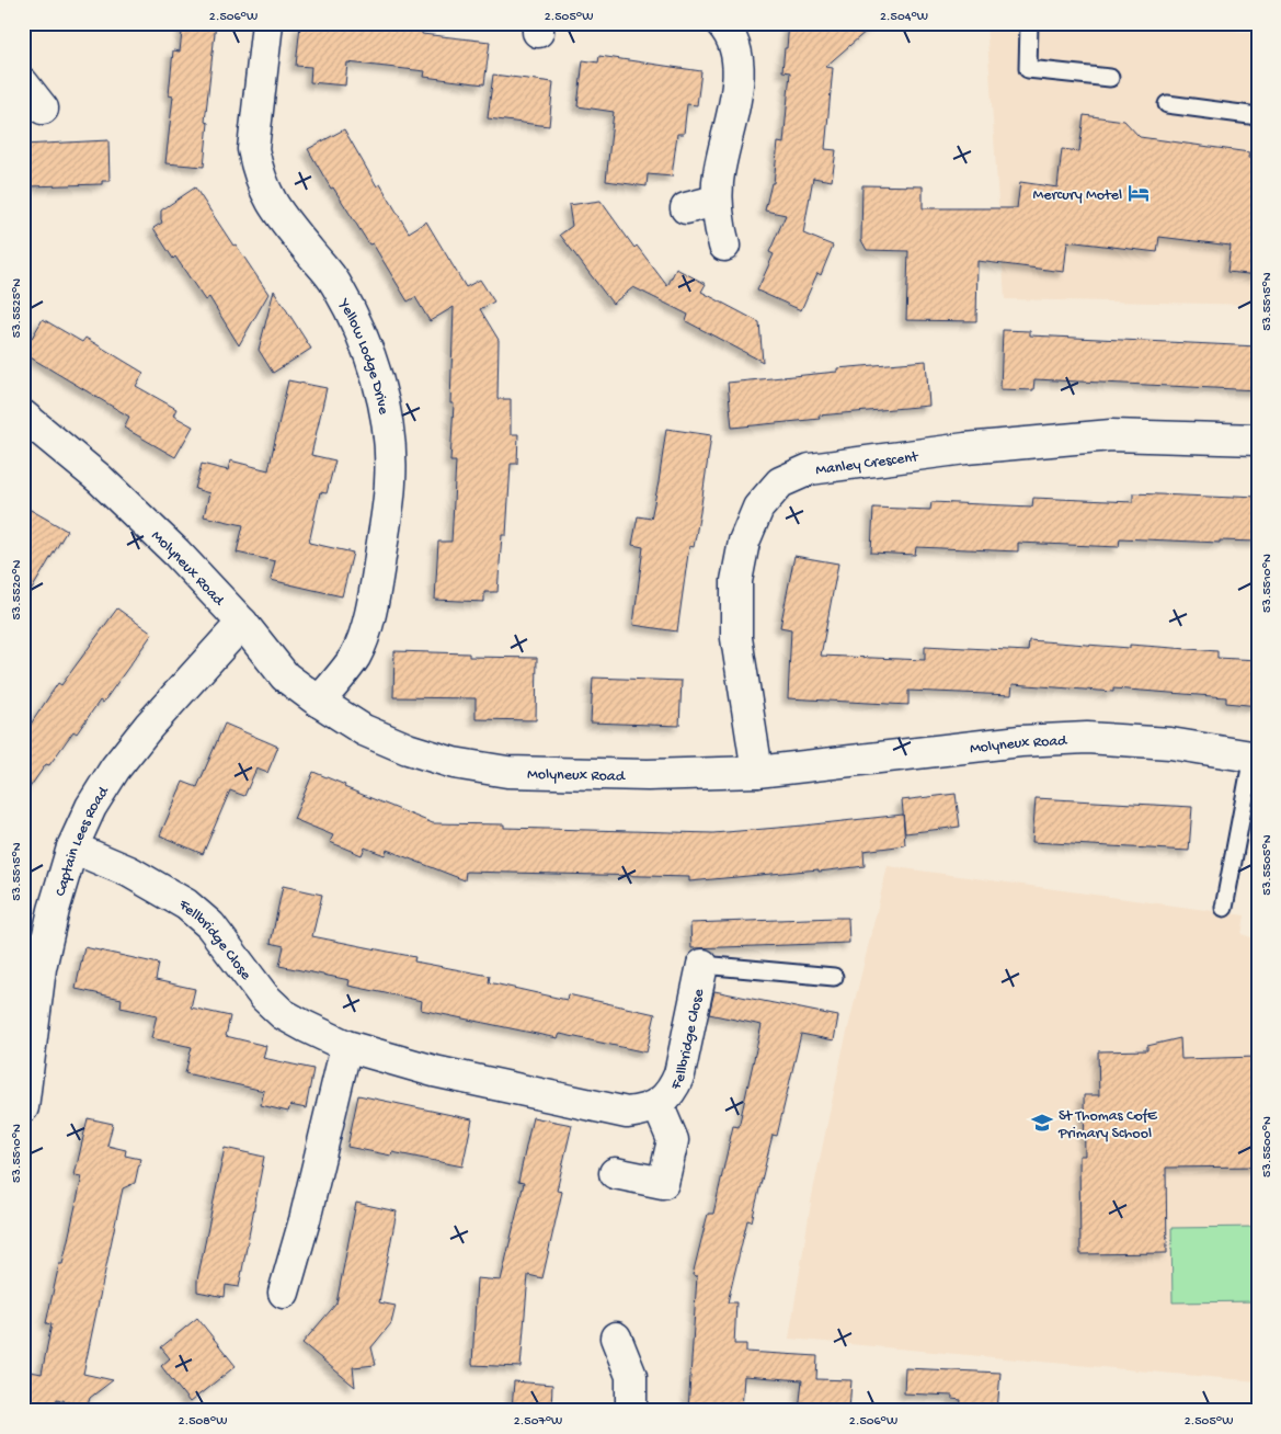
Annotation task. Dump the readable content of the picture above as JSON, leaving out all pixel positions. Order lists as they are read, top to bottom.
{
  "streets": {
    "street": [
      "Yellow Lodge Drive",
      "Manley Crescent",
      "Molyneux Road",
      "Captain Lees Road",
      "Fellbridge Close"
    ]
  },
  "crossings": [
    ["Yellow Lodge Drive", "Molyneux Road"],
    ["Manley Crescent", "Molyneux Road"],
    ["Molyneux Road", "Captain Lees Road"],
    ["Captain Lees Road", "Fellbridge Close"]
  ],
  "places": {
    "hotel": ["Mercury Motel"],
    "school or university": ["St Thomas CofE Primary School"]
  },
  "coordinates": [
    "2.506°W",
    "2.505°W",
    "2.504°W",
    "53.5515°N",
    "53.5525°N",
    "53.5510°N",
    "53.5520°N",
    "53.5505°N",
    "53.5500°N",
    "2.508°W",
    "2.507°W"
  ]
}
